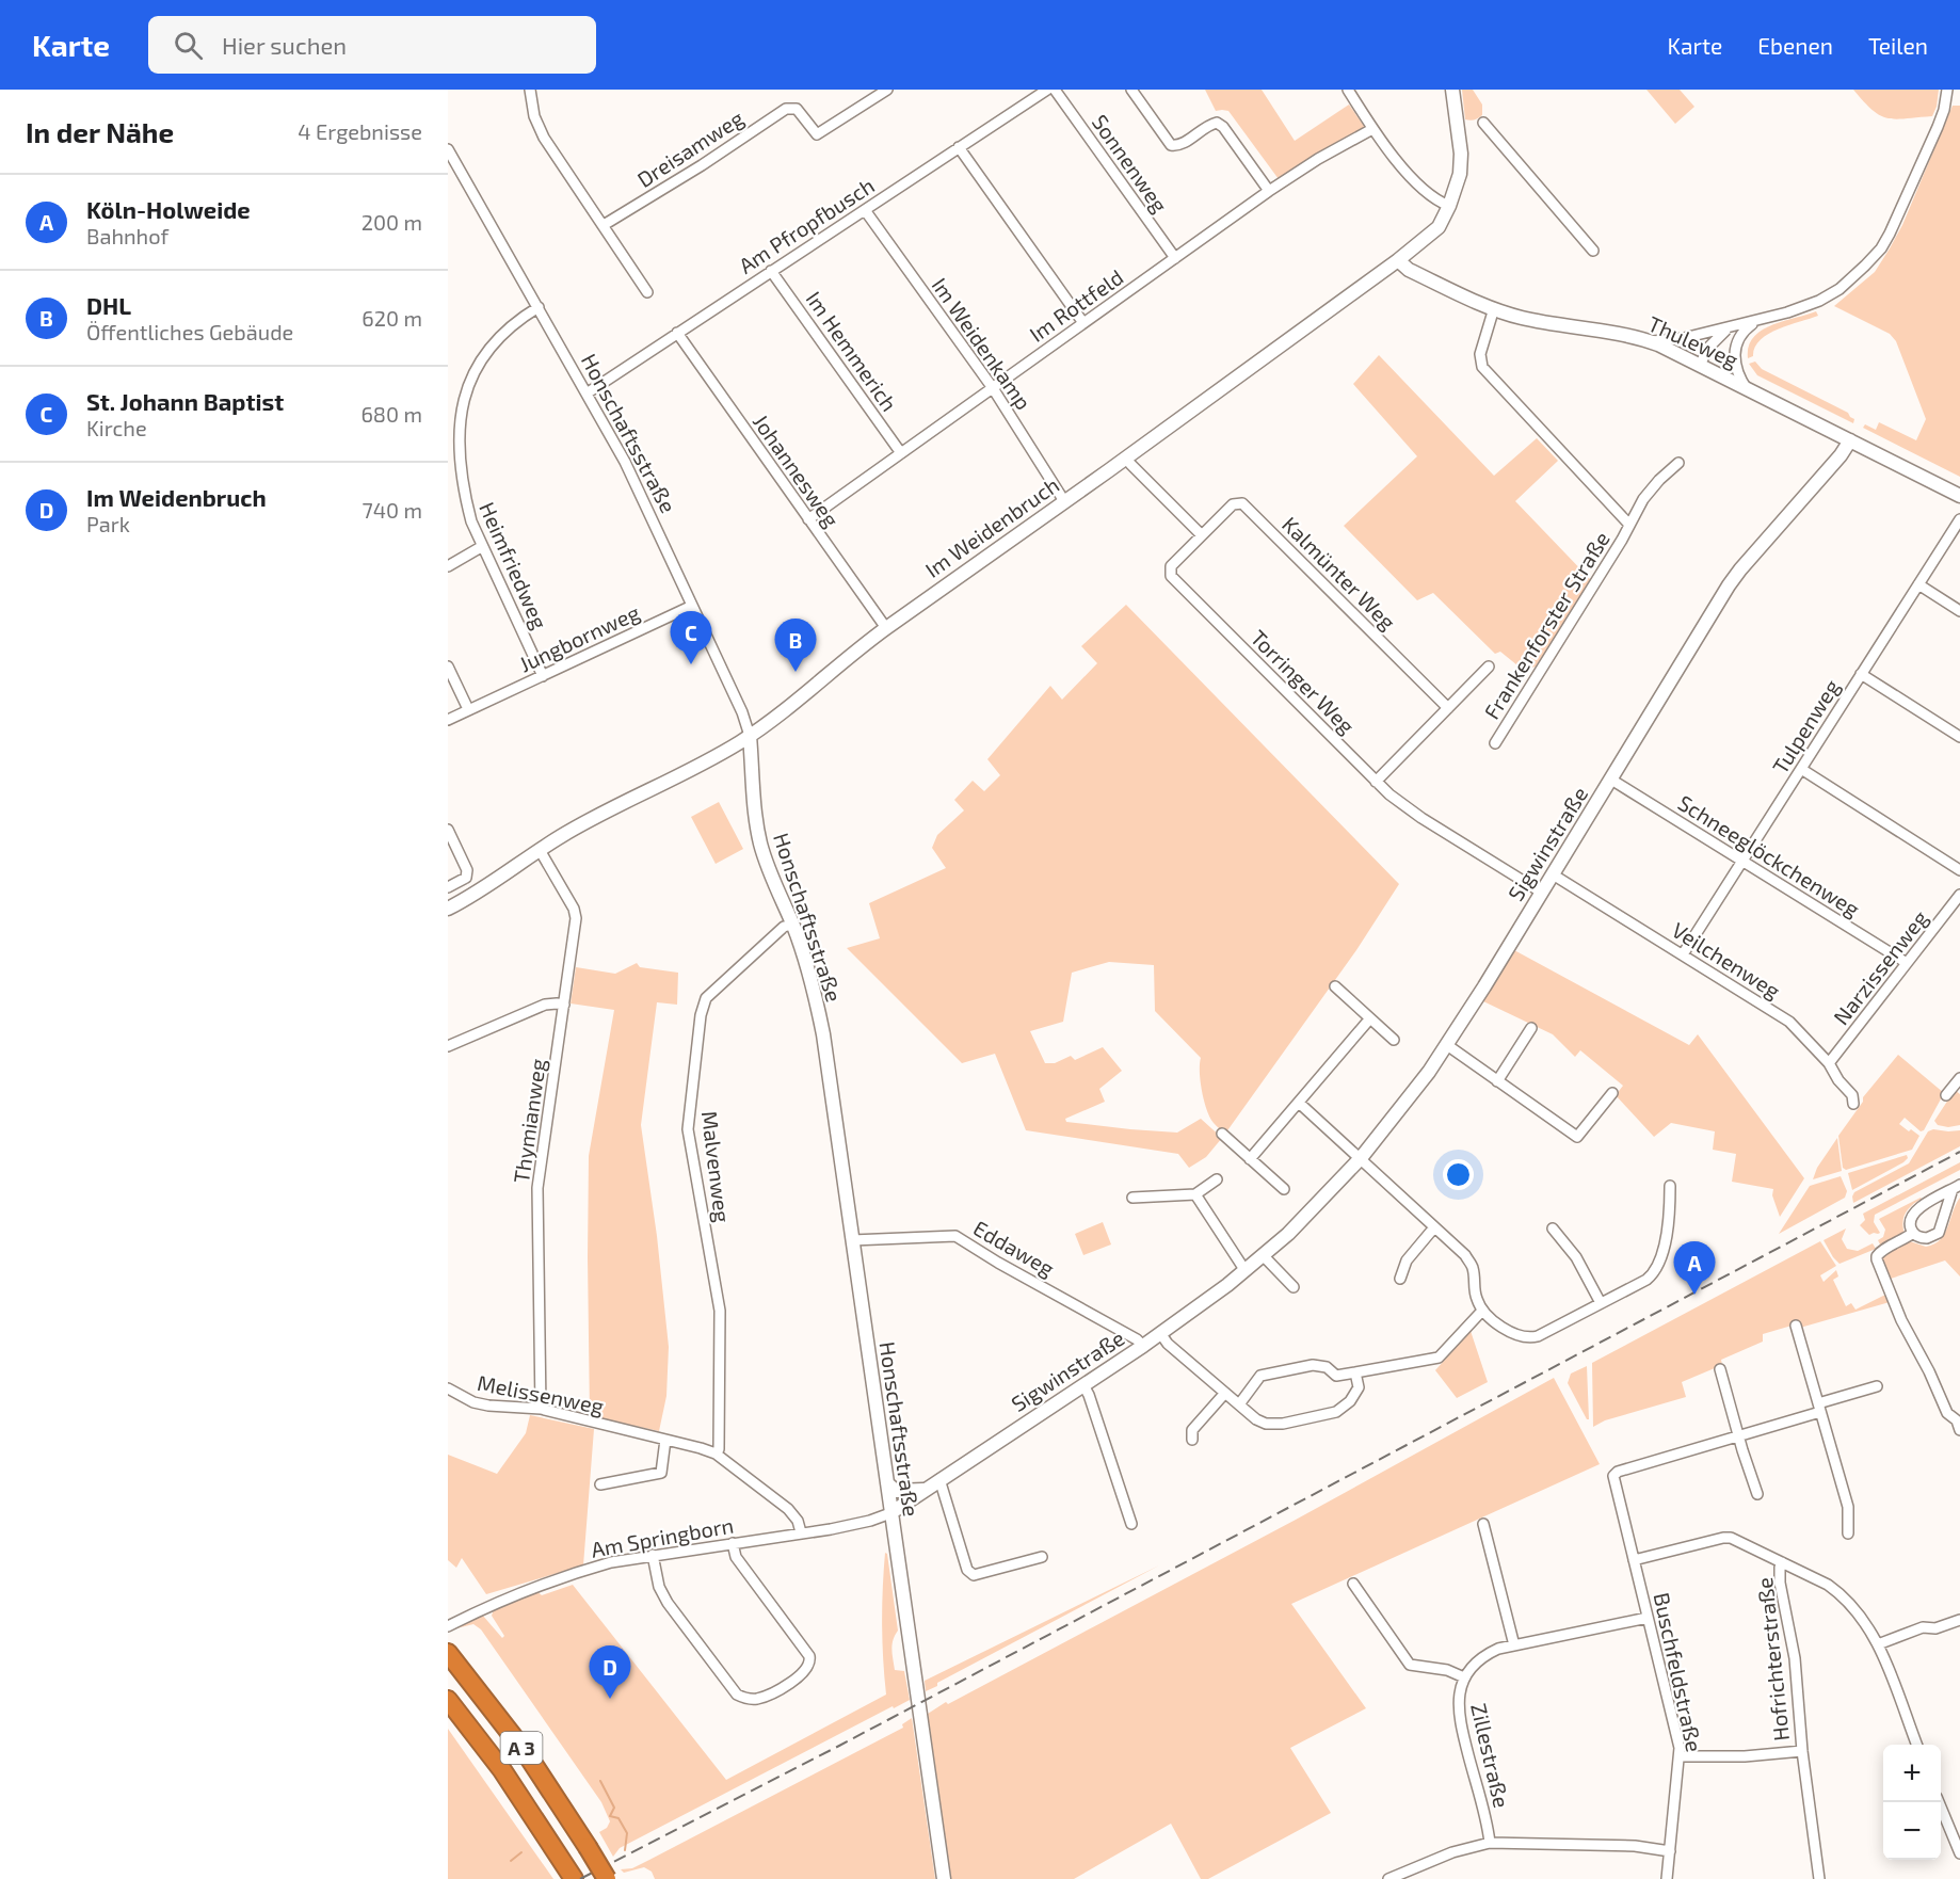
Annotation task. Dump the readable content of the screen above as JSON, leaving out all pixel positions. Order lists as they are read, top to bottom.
{
  "streets": {
    "highway": ["A 3"],
    "street": [
      "Dreisamweg",
      "Sonnenweg",
      "Am Pfropfbusch",
      "Im Rottfeld",
      "Thuleweg",
      "Im Weidenkamp",
      "Im Hemmerich",
      "Honschaftsstraße",
      "Johannesweg",
      "Im Weidenbruch",
      "Heimfriedweg",
      "Kalmünter Weg",
      "Frankenforster Straße",
      "Jungbornweg",
      "Torringer Weg",
      "Tulpenweg",
      "Sigwinstraße",
      "Schneeglöckchenweg",
      "Veilchenweg",
      "Narzissenweg",
      "Thymianweg",
      "Malvenweg",
      "Eddaweg",
      "Melissenweg",
      "Am Springborn",
      "Hofrichterstraße",
      "Buschfeldstraße",
      "Zillestraße"
    ]
  },
  "crossings": [
    ["Sonnenweg", "Im Rottfeld"],
    ["Am Pfropfbusch", "Im Weidenkamp"],
    ["Am Pfropfbusch", "Im Hemmerich"],
    ["Am Pfropfbusch", "Honschaftsstraße"],
    ["Am Pfropfbusch", "Johannesweg"],
    ["Im Rottfeld", "Im Weidenkamp"],
    ["Im Rottfeld", "Im Hemmerich"],
    ["Im Rottfeld", "Johannesweg"],
    ["Thuleweg", "Im Weidenbruch"],
    ["Thuleweg", "Frankenforster Straße"],
    ["Thuleweg", "Sigwinstraße"],
    ["Im Weidenkamp", "Im Weidenbruch"],
    ["Honschaftsstraße", "Im Weidenbruch"],
    ["Honschaftsstraße", "Heimfriedweg"],
    ["Honschaftsstraße", "Jungbornweg"],
    ["Honschaftsstraße", "Sigwinstraße"],
    ["Honschaftsstraße", "Malvenweg"],
    ["Honschaftsstraße", "Eddaweg"],
    ["Honschaftsstraße", "Am Springborn"],
    ["Johannesweg", "Im Weidenbruch"],
    ["Im Weidenbruch", "Thymianweg"],
    ["Heimfriedweg", "Jungbornweg"],
    ["Kalmünter Weg", "Torringer Weg"],
    ["Torringer Weg", "Sigwinstraße"],
    ["Tulpenweg", "Schneeglöckchenweg"],
    ["Tulpenweg", "Veilchenweg"],
    ["Sigwinstraße", "Schneeglöckchenweg"],
    ["Sigwinstraße", "Veilchenweg"],
    ["Sigwinstraße", "Eddaweg"],
    ["Sigwinstraße", "Am Springborn"],
    ["Schneeglöckchenweg", "Narzissenweg"],
    ["Veilchenweg", "Narzissenweg"],
    ["Thymianweg", "Melissenweg"],
    ["Malvenweg", "Melissenweg"],
    ["Melissenweg", "Am Springborn"],
    ["Hofrichterstraße", "Buschfeldstraße"],
    ["Buschfeldstraße", "Zillestraße"]
  ],
  "page": {
    "header": "Karte",
    "search": "Hier suchen",
    "nav": ["Karte", "Ebenen", "Teilen"],
    "heading": ["In der Nähe", "4 Ergebnisse"],
    "list": [
      {
        "mark": "A",
        "name": "Köln-Holweide",
        "note": "Bahnhof",
        "value": "200 m"
      },
      {
        "mark": "B",
        "name": "DHL",
        "note": "Öffentliches Gebäude",
        "value": "620 m"
      },
      {
        "mark": "C",
        "name": "St. Johann Baptist",
        "note": "Kirche",
        "value": "680 m"
      },
      {
        "mark": "D",
        "name": "Im Weidenbruch",
        "note": "Park",
        "value": "740 m"
      }
    ],
    "pins": [
      "C",
      "B",
      "A",
      "D"
    ],
    "map_buttons": ["+", "−"]
  }
}
